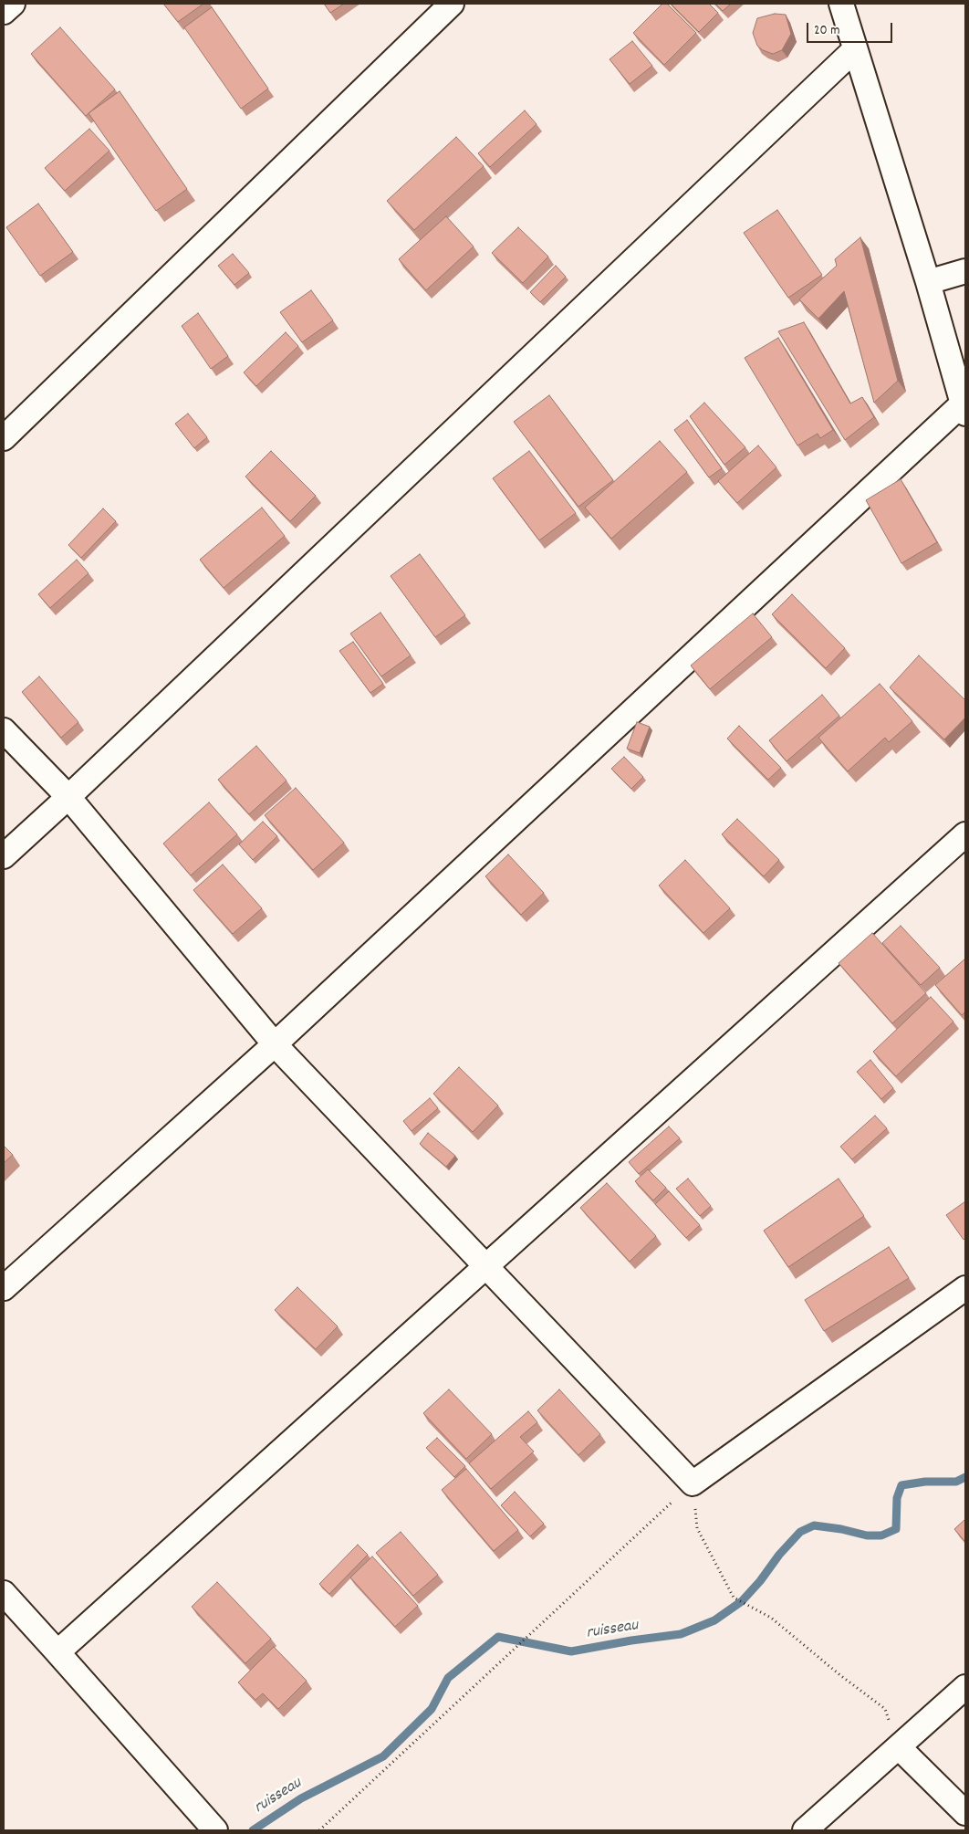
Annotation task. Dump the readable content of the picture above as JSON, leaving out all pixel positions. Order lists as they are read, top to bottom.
{
  "water": ["ruisseau"],
  "scale_bar": "20 m"
}
